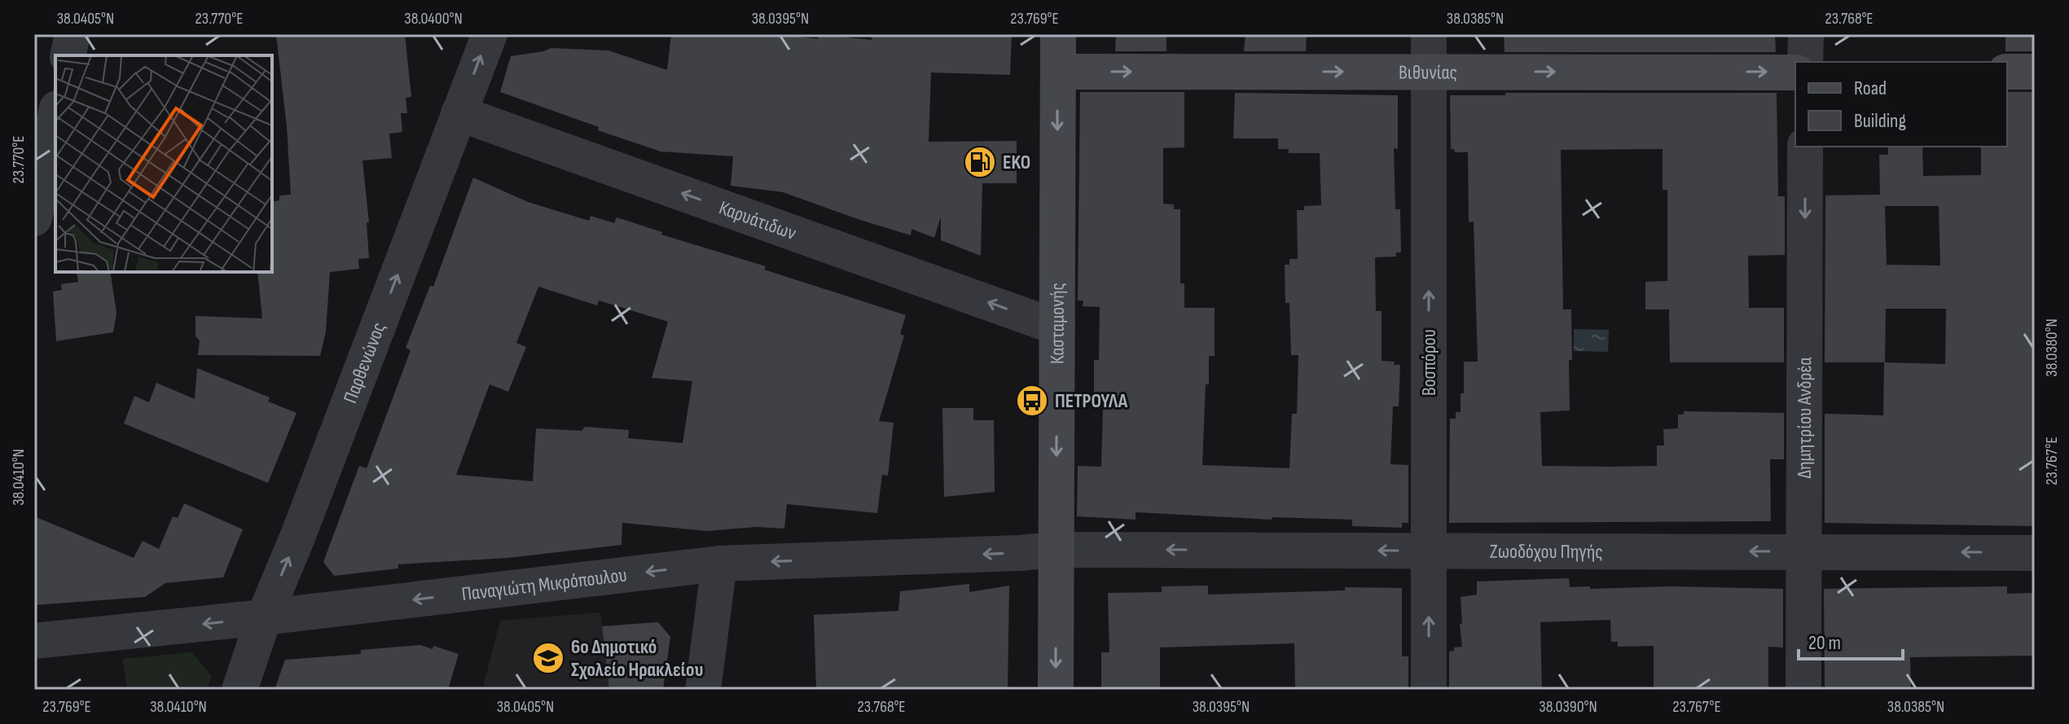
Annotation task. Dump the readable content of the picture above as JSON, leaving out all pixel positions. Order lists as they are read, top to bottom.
{
  "streets": {
    "street": [
      "Βιθυνίας",
      "Καρυάτιδων",
      "Κασταμονής",
      "Παρθενώνος",
      "Βοσπόρου",
      "Δημητρίου Ανδρέα",
      "Ζωοδόχου Πηγής",
      "Παναγιώτη Μικρόπουλου"
    ]
  },
  "crossings": [
    ["Βιθυνίας", "Κασταμονής"],
    ["Βιθυνίας", "Βοσπόρου"],
    ["Καρυάτιδων", "Κασταμονής"],
    ["Καρυάτιδων", "Παρθενώνος"],
    ["Κασταμονής", "Ζωοδόχου Πηγής"],
    ["Κασταμονής", "Παναγιώτη Μικρόπουλου"],
    ["Παρθενώνος", "Παναγιώτη Μικρόπουλου"],
    ["Βοσπόρου", "Ζωοδόχου Πηγής"],
    ["Δημητρίου Ανδρέα", "Ζωοδόχου Πηγής"],
    ["Ζωοδόχου Πηγής", "Παναγιώτη Μικρόπουλου"]
  ],
  "one_way": [
    "Βιθυνίας",
    "Καρυάτιδων",
    "Κασταμονής",
    "Παρθενώνος",
    "Βοσπόρου",
    "Δημητρίου Ανδρέα",
    "Ζωοδόχου Πηγής",
    "Παναγιώτη Μικρόπουλου"
  ],
  "places": {
    "fuel station": ["EKO"],
    "bus stop": ["ΠΕΤΡΟΥΛΑ"],
    "school or university": ["6ο Δημοτικό Σχολείο Ηρακλείου"]
  },
  "legend": ["Road", "Building"],
  "scale_bar": "20 m",
  "coordinates": [
    "38.0405°N",
    "23.770°E",
    "38.0400°N",
    "38.0395°N",
    "23.769°E",
    "38.0385°N",
    "23.768°E",
    "38.0380°N",
    "23.767°E",
    "38.0410°N",
    "38.0390°N"
  ]
}
